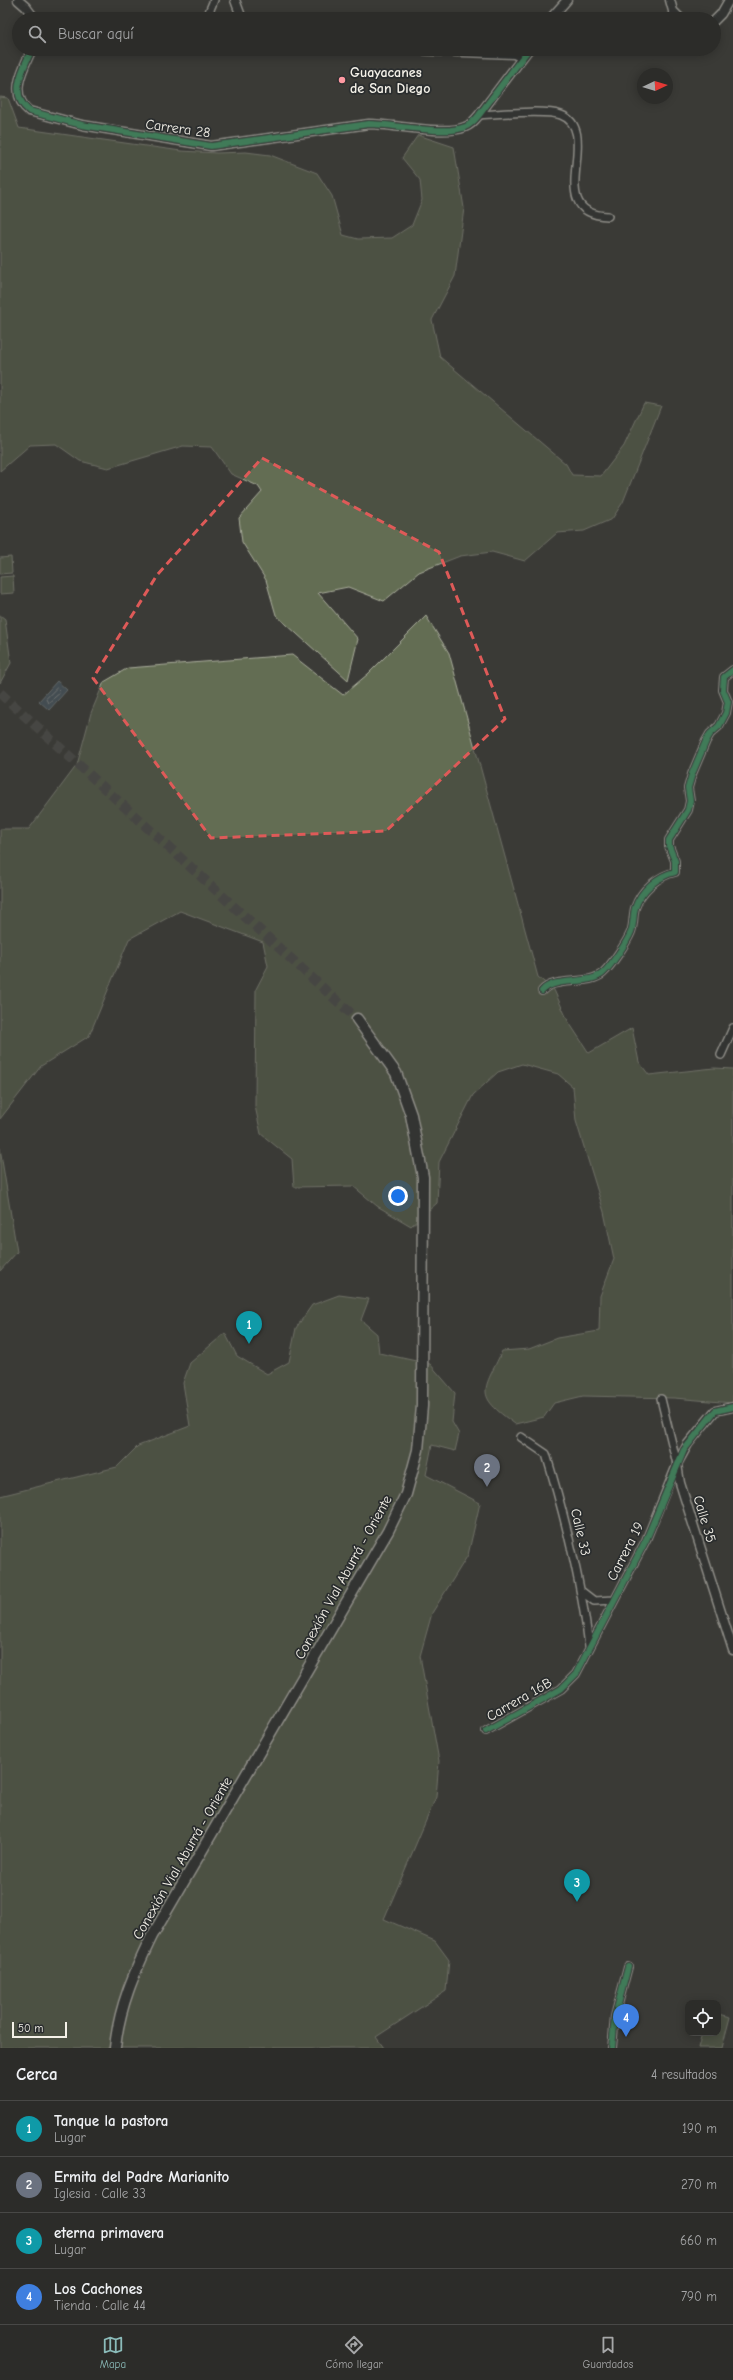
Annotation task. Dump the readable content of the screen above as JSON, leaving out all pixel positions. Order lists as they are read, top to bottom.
{
  "streets": {
    "main road": ["Conexión Vial Aburrá - Oriente"],
    "street": [
      "Carrera 28",
      "Calle 35",
      "Calle 33",
      "Carrera 19",
      "Carrera 16B"
    ]
  },
  "crossings": [
    ["Calle 35", "Carrera 19"],
    ["Calle 33", "Carrera 19"],
    ["Calle 33", "Carrera 16B"],
    ["Carrera 19", "Carrera 16B"]
  ],
  "places": ["Guayacanes de San Diego"],
  "scale_bar": "50 m",
  "north": "right",
  "page": {
    "search": "Buscar aquí",
    "pins": [
      "1",
      "2",
      "3",
      "4"
    ],
    "scale": "50 m",
    "heading": ["Cerca", "4 resultados"],
    "list": [
      {
        "mark": "1",
        "name": "Tanque la pastora",
        "note": "Lugar",
        "value": "190 m"
      },
      {
        "mark": "2",
        "name": "Ermita del Padre Marianito",
        "note": "Iglesia · Calle 33",
        "value": "270 m"
      },
      {
        "mark": "3",
        "name": "eterna primavera",
        "note": "Lugar",
        "value": "660 m"
      },
      {
        "mark": "4",
        "name": "Los Cachones",
        "note": "Tienda · Calle 44",
        "value": "790 m"
      }
    ],
    "nav": ["Mapa", "Cómo llegar", "Guardados"]
  }
}
